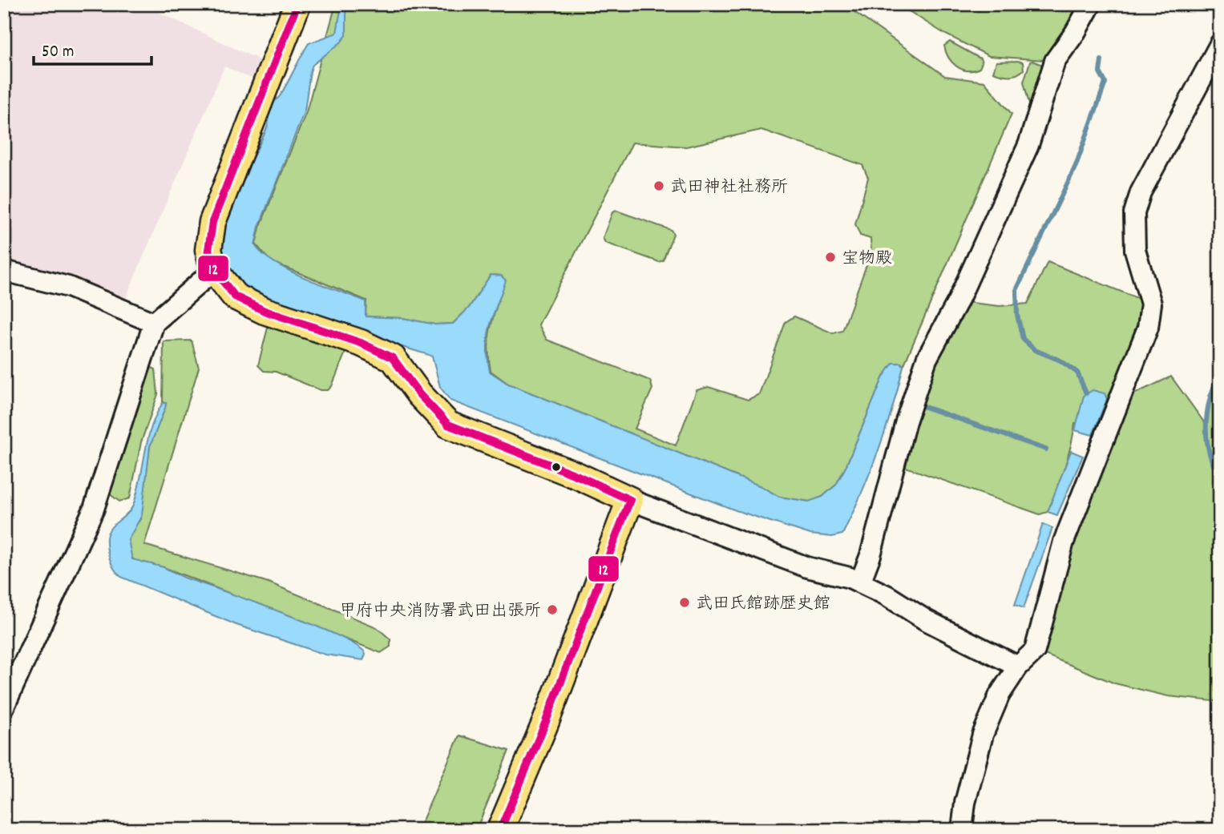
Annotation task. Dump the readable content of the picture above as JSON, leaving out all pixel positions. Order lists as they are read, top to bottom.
{
  "places": [
    "武田神社社務所",
    "宝物殿",
    "武田氏館跡歴史館",
    "甲府中央消防署武田出張所"
  ],
  "lines": ["transit line 12"],
  "scale_bar": "50 m"
}
